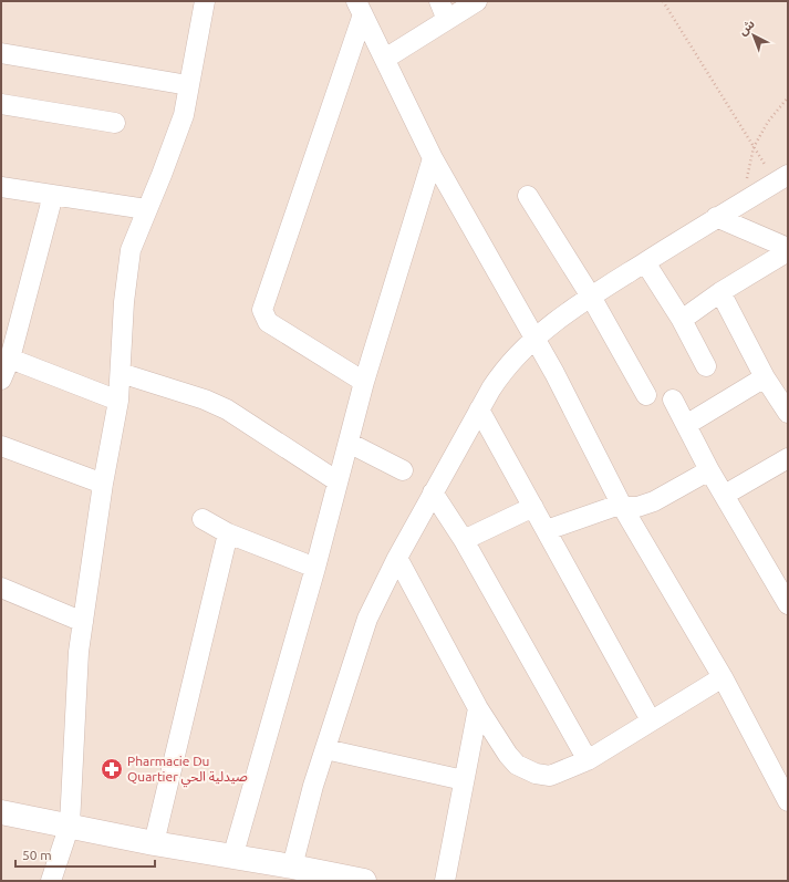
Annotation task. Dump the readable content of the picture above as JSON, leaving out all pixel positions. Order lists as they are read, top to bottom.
{
  "places": {
    "pharmacy": ["Pharmacie Du Quartier صيدلية الحي"]
  },
  "scale_bar": "50 m",
  "north": "top left"
}
